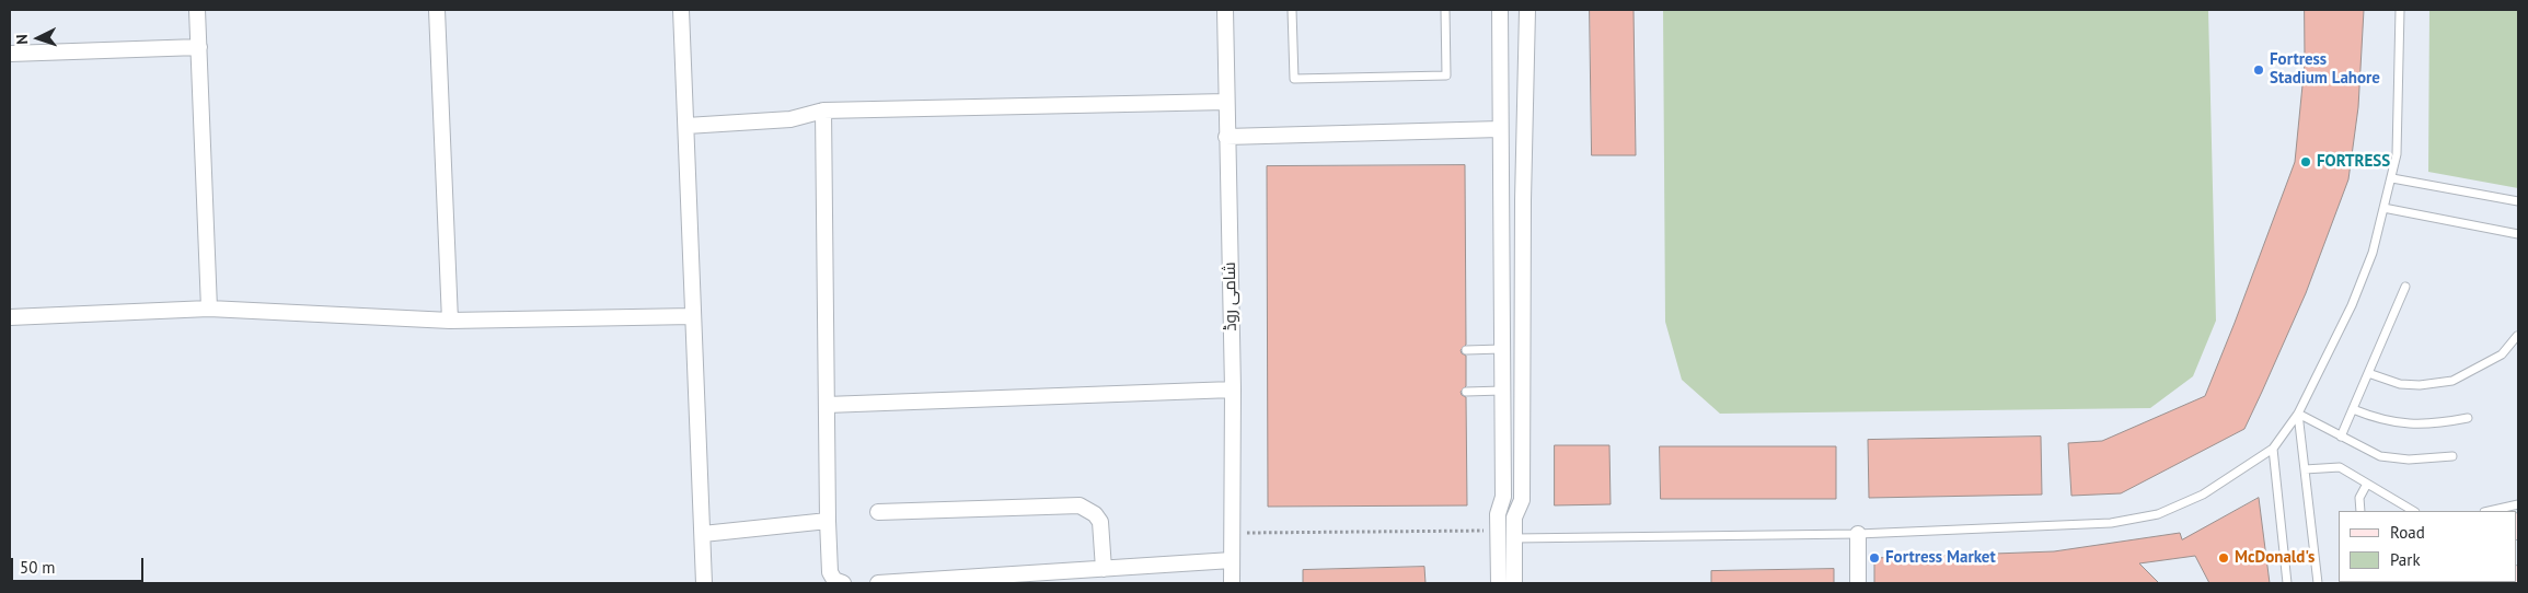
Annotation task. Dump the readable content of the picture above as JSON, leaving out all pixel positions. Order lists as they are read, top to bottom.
{
  "streets": {
    "street": ["شامی روڈ"]
  },
  "places": [
    "Fortress Stadium Lahore",
    "FORTRESS",
    "Fortress Market",
    "McDonald's"
  ],
  "legend": ["Road", "Park"],
  "scale_bar": "50 m",
  "north": "left"
}
